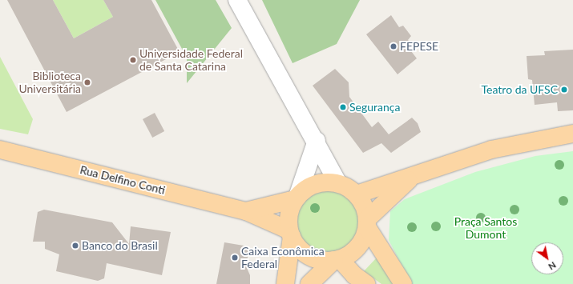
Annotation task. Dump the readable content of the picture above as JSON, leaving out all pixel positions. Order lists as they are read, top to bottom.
{
  "streets": {
    "main road": ["Rua Delfino Conti"]
  },
  "parks": ["Praça Santos Dumont"],
  "places": [
    "FEPESE",
    "Universidade Federal de Santa Catarina",
    "Biblioteca Universitária",
    "Teatro da UFSC",
    "Segurança",
    "Banco do Brasil",
    "Caixa Econômica Federal"
  ],
  "north": "bottom right"
}
